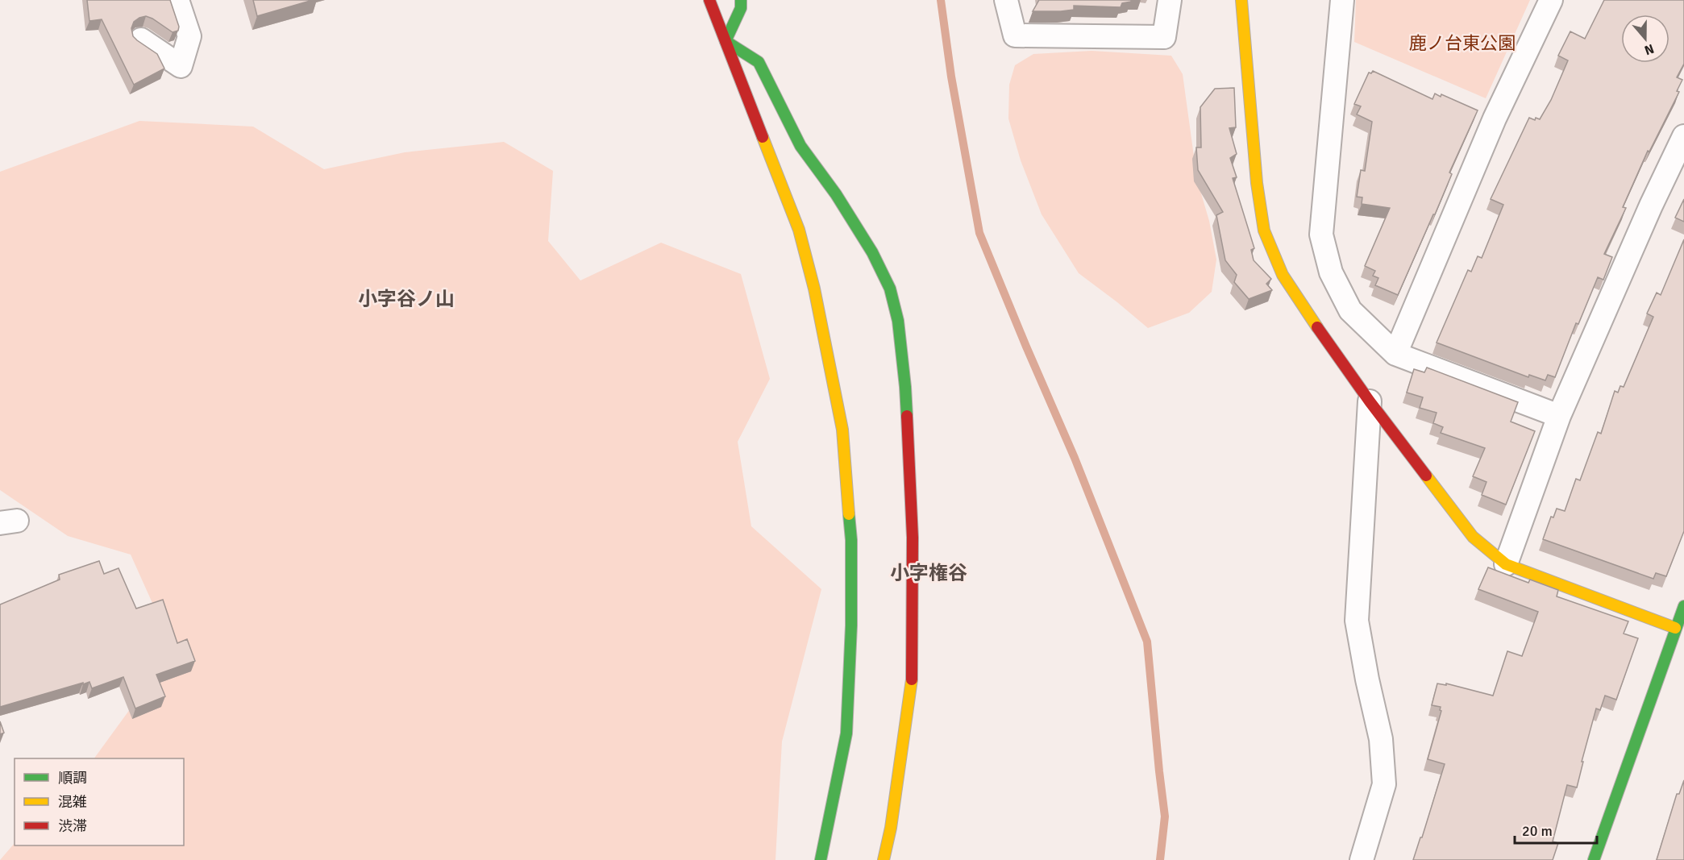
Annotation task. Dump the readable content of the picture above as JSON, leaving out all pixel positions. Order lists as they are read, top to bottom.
{
  "districts": ["小字谷ノ山", "小字権谷"],
  "parks": ["鹿ノ台東公園"],
  "legend": ["順調", "混雑", "渋滞"],
  "scale_bar": "20 m",
  "north": "bottom"
}
